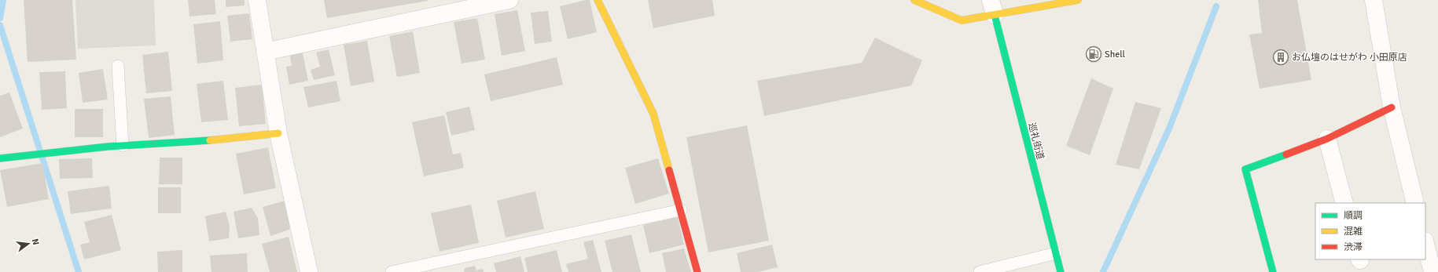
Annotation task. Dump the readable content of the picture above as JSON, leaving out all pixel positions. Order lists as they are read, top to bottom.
{
  "streets": {
    "main road": ["巡礼街道"]
  },
  "places": {
    "fuel station": ["Shell"],
    "building": ["お仏壇のはせがわ 小田原店"]
  },
  "legend": ["順調", "混雑", "渋滞"],
  "north": "right"
}
